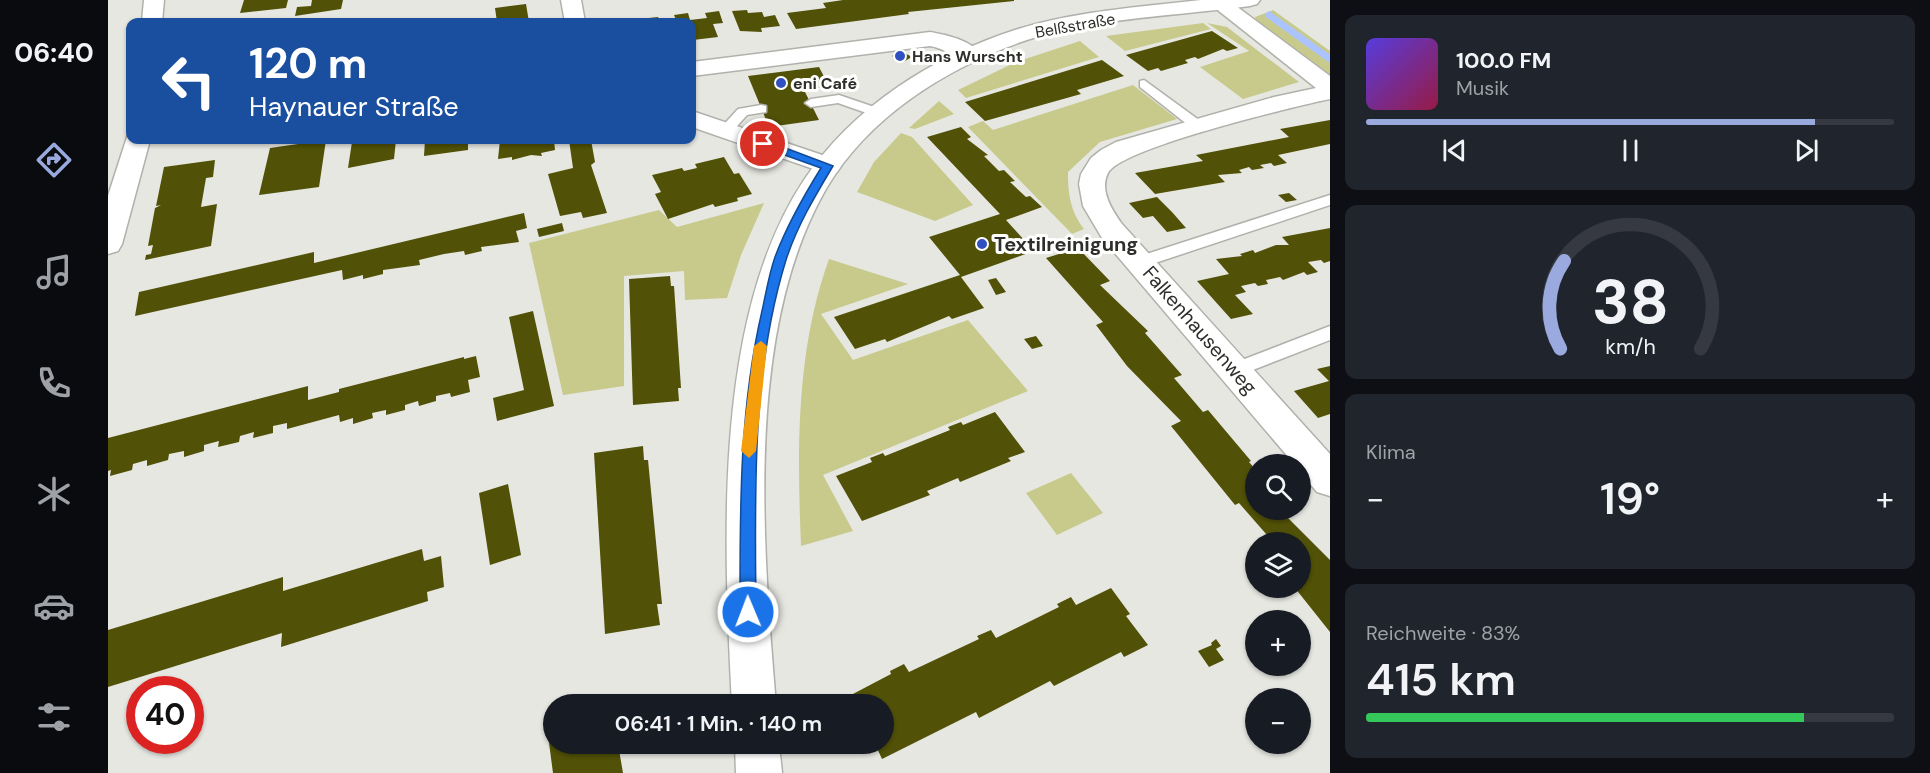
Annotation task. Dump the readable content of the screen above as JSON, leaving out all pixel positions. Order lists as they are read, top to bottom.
{
  "streets": {
    "street": ["Belßstraße", "Falkenhausenweg"]
  },
  "places": ["Hans Wurscht", "eni Café", "Textilreinigung"],
  "page": {
    "tabs": "06:40",
    "turn": ["120 m", "Haynauer Straße"],
    "song": ["100.0 FM", "Musik"],
    "tile": [
      "Klima",
      ["Reichweite · 83%", "415 km"]
    ],
    "map_buttons": ["+", "−"],
    "heat": ["−", "19°", "+"],
    "limit": "40",
    "trip": "06:41 · 1 Min. · 140 m",
    "gauge": ["38", "km/h"]
  }
}
